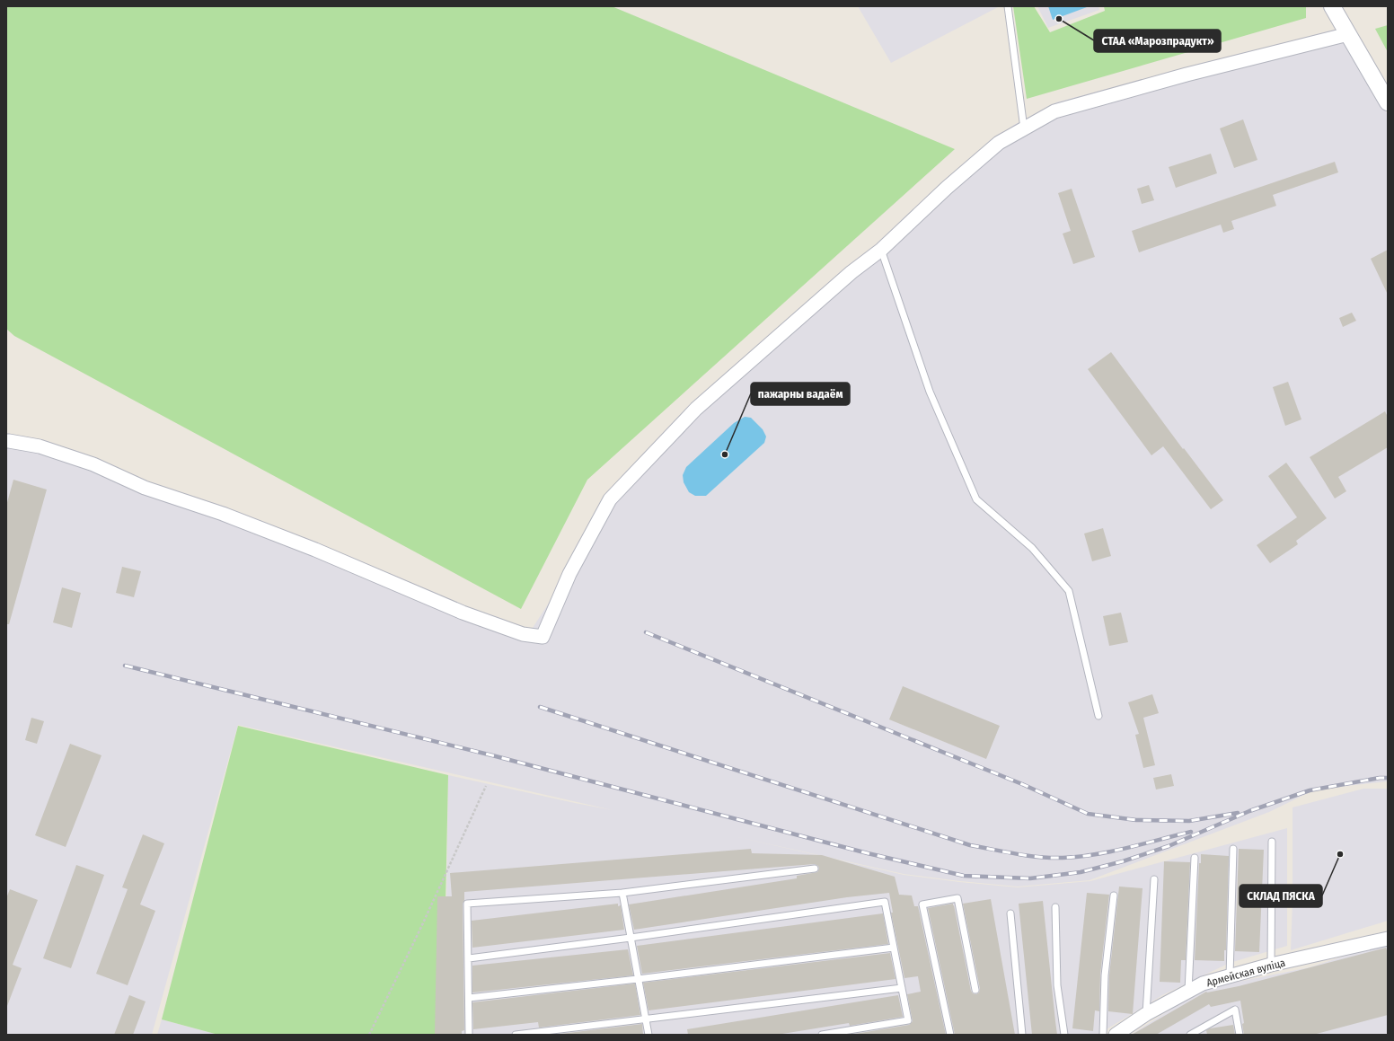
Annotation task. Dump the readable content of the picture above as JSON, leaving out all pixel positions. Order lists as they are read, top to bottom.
{
  "streets": {
    "street": ["Армейская вуліца"]
  },
  "places": ["СТАА «Марозпрадукт»", "пажарны вадаём", "СКЛАД ПЯСКА"]
}
